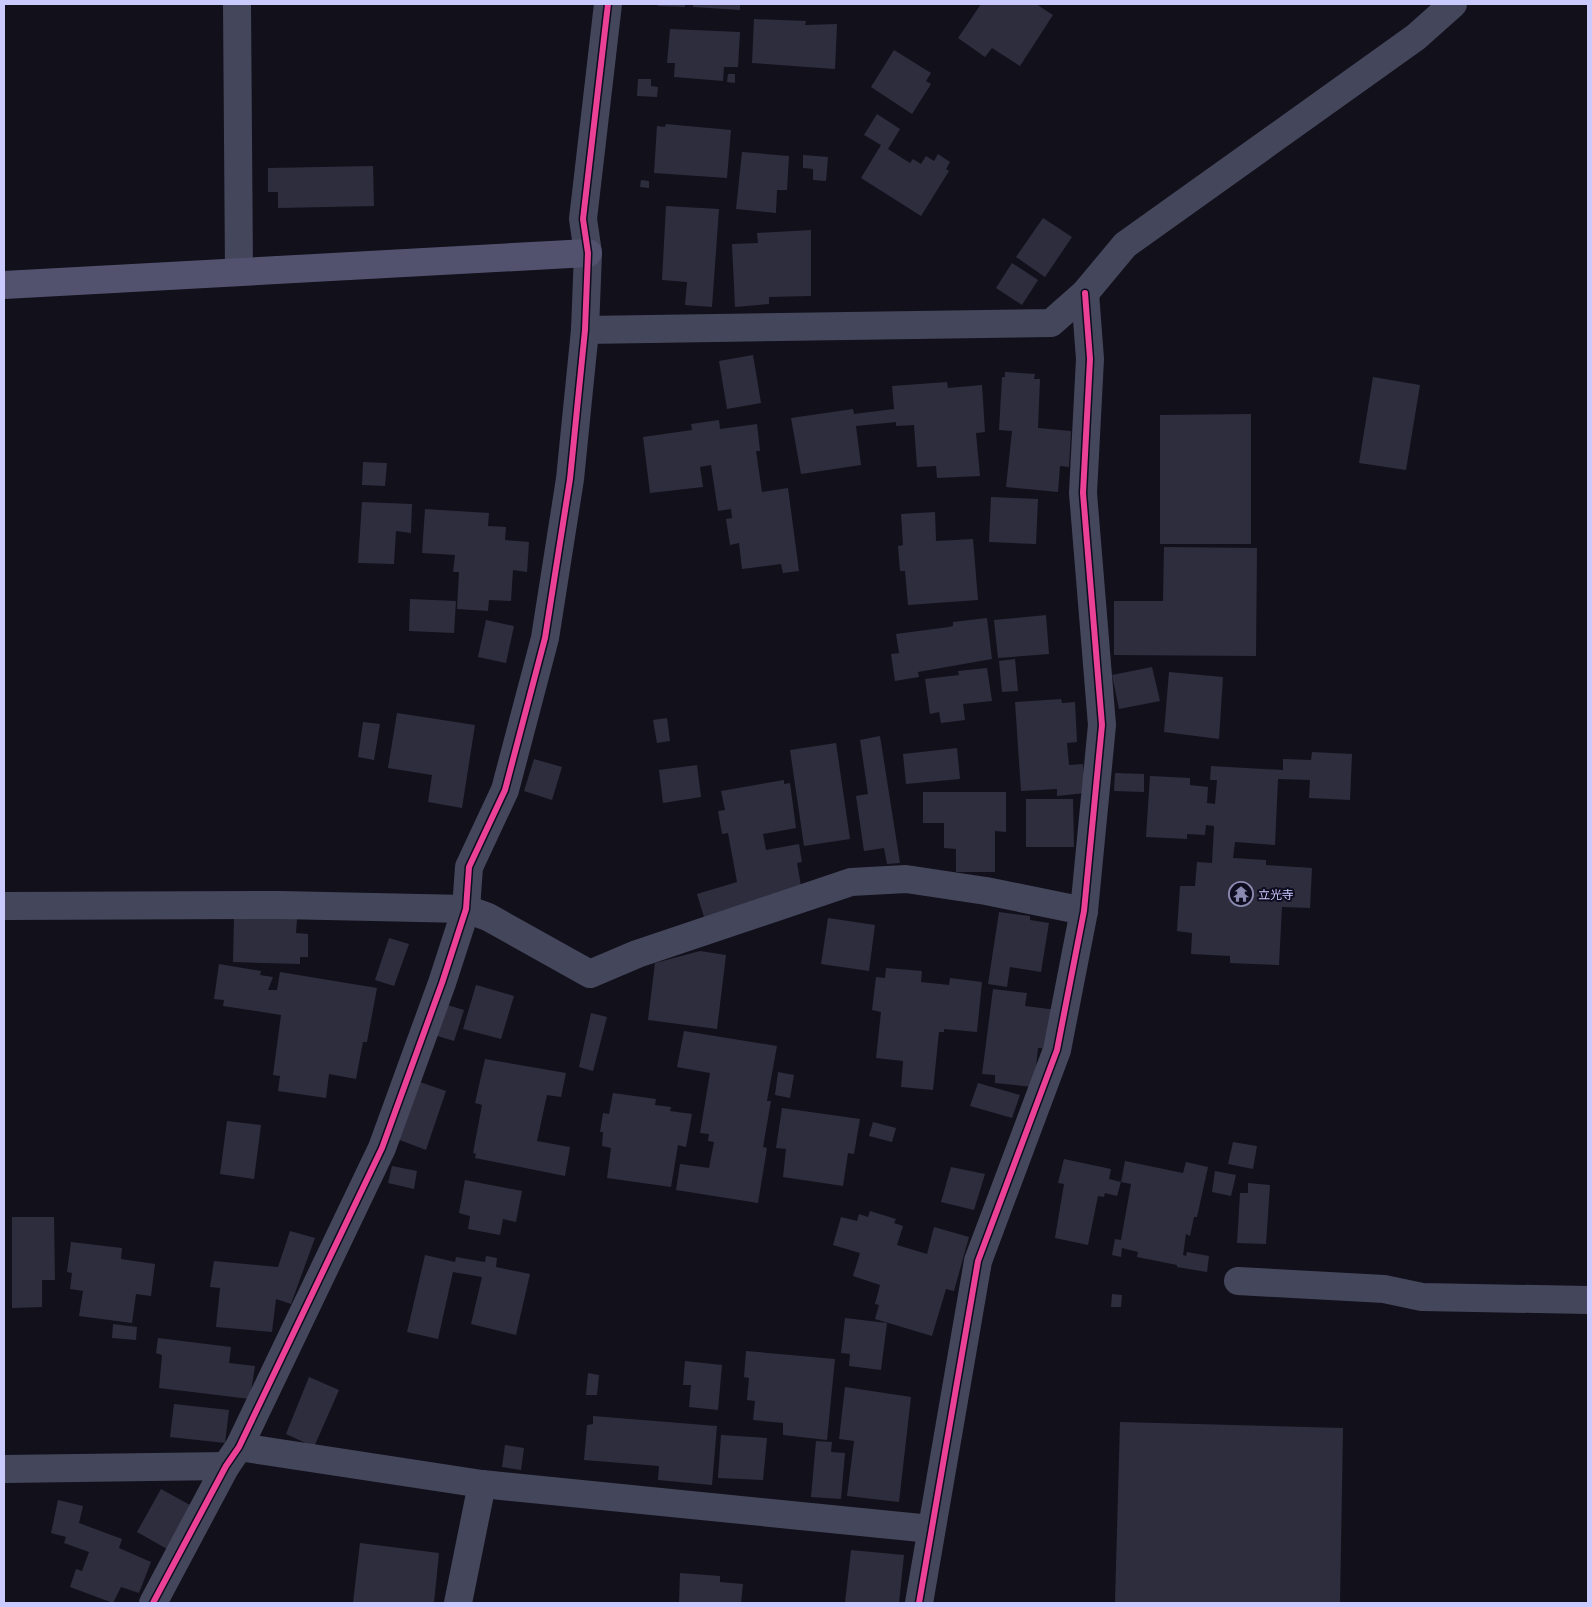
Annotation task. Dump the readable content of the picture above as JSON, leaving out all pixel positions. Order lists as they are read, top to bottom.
{
  "places": {
    "temple": ["立光寺"]
  }
}
